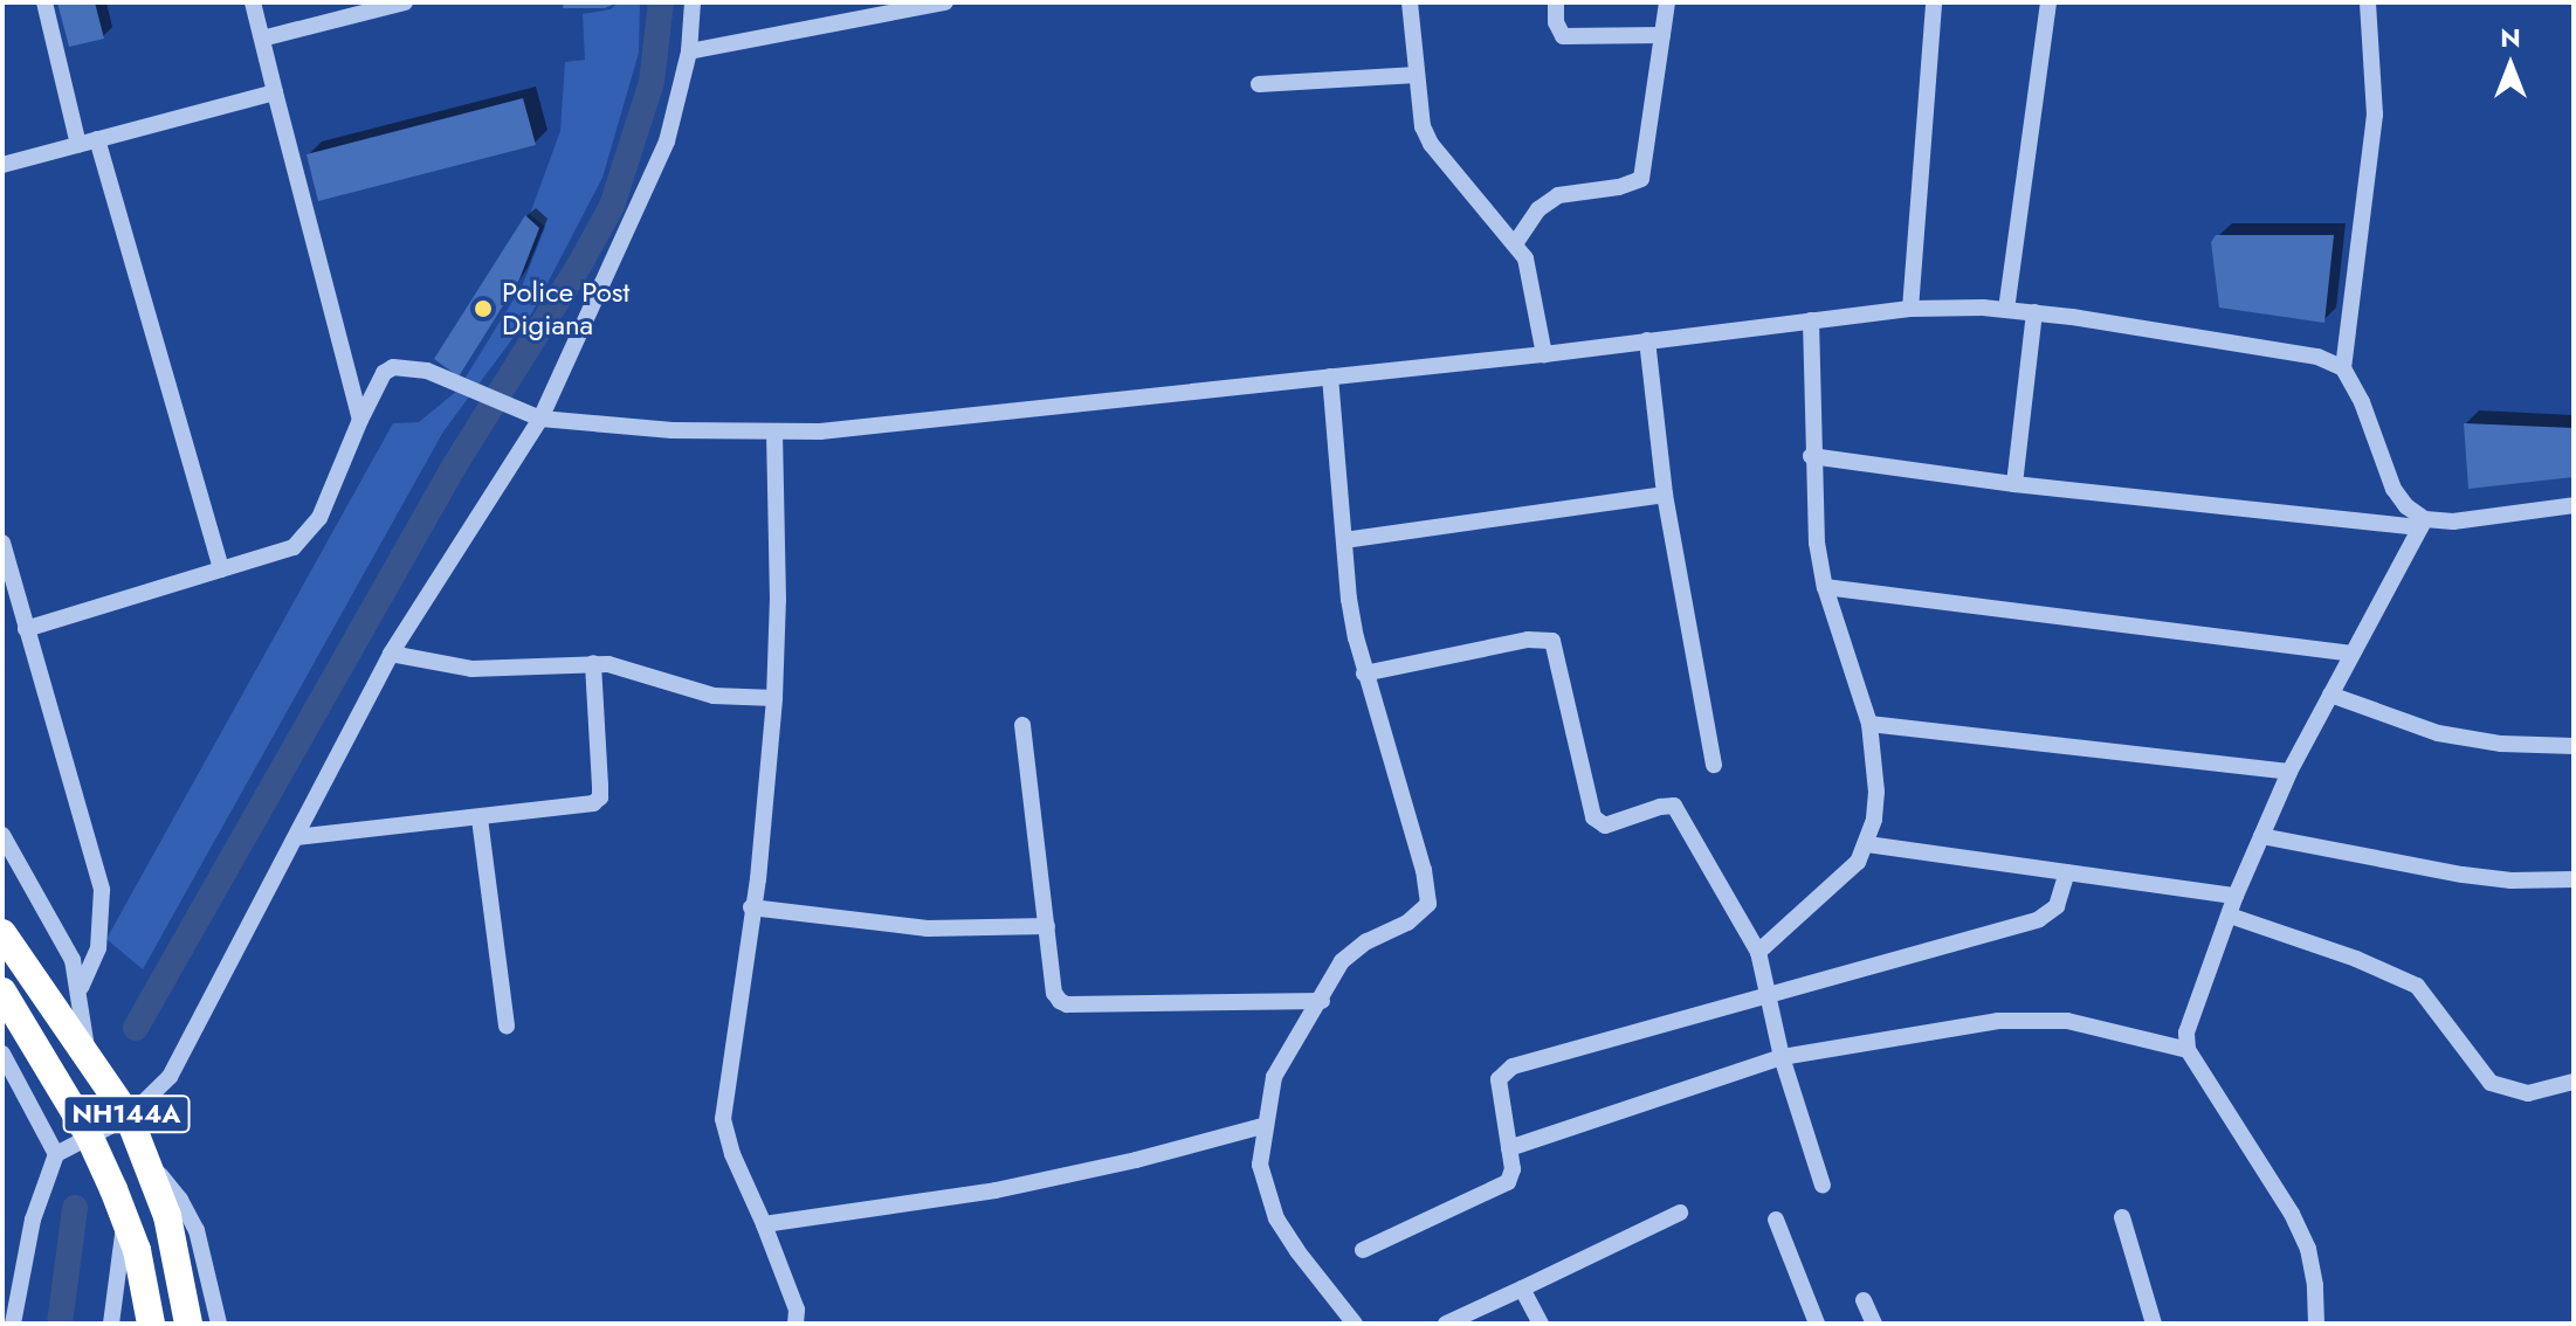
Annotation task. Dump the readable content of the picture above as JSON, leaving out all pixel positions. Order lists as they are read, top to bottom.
{
  "streets": {
    "highway": ["NH144A"]
  },
  "places": ["Police Post Digiana"],
  "north": "top"
}
